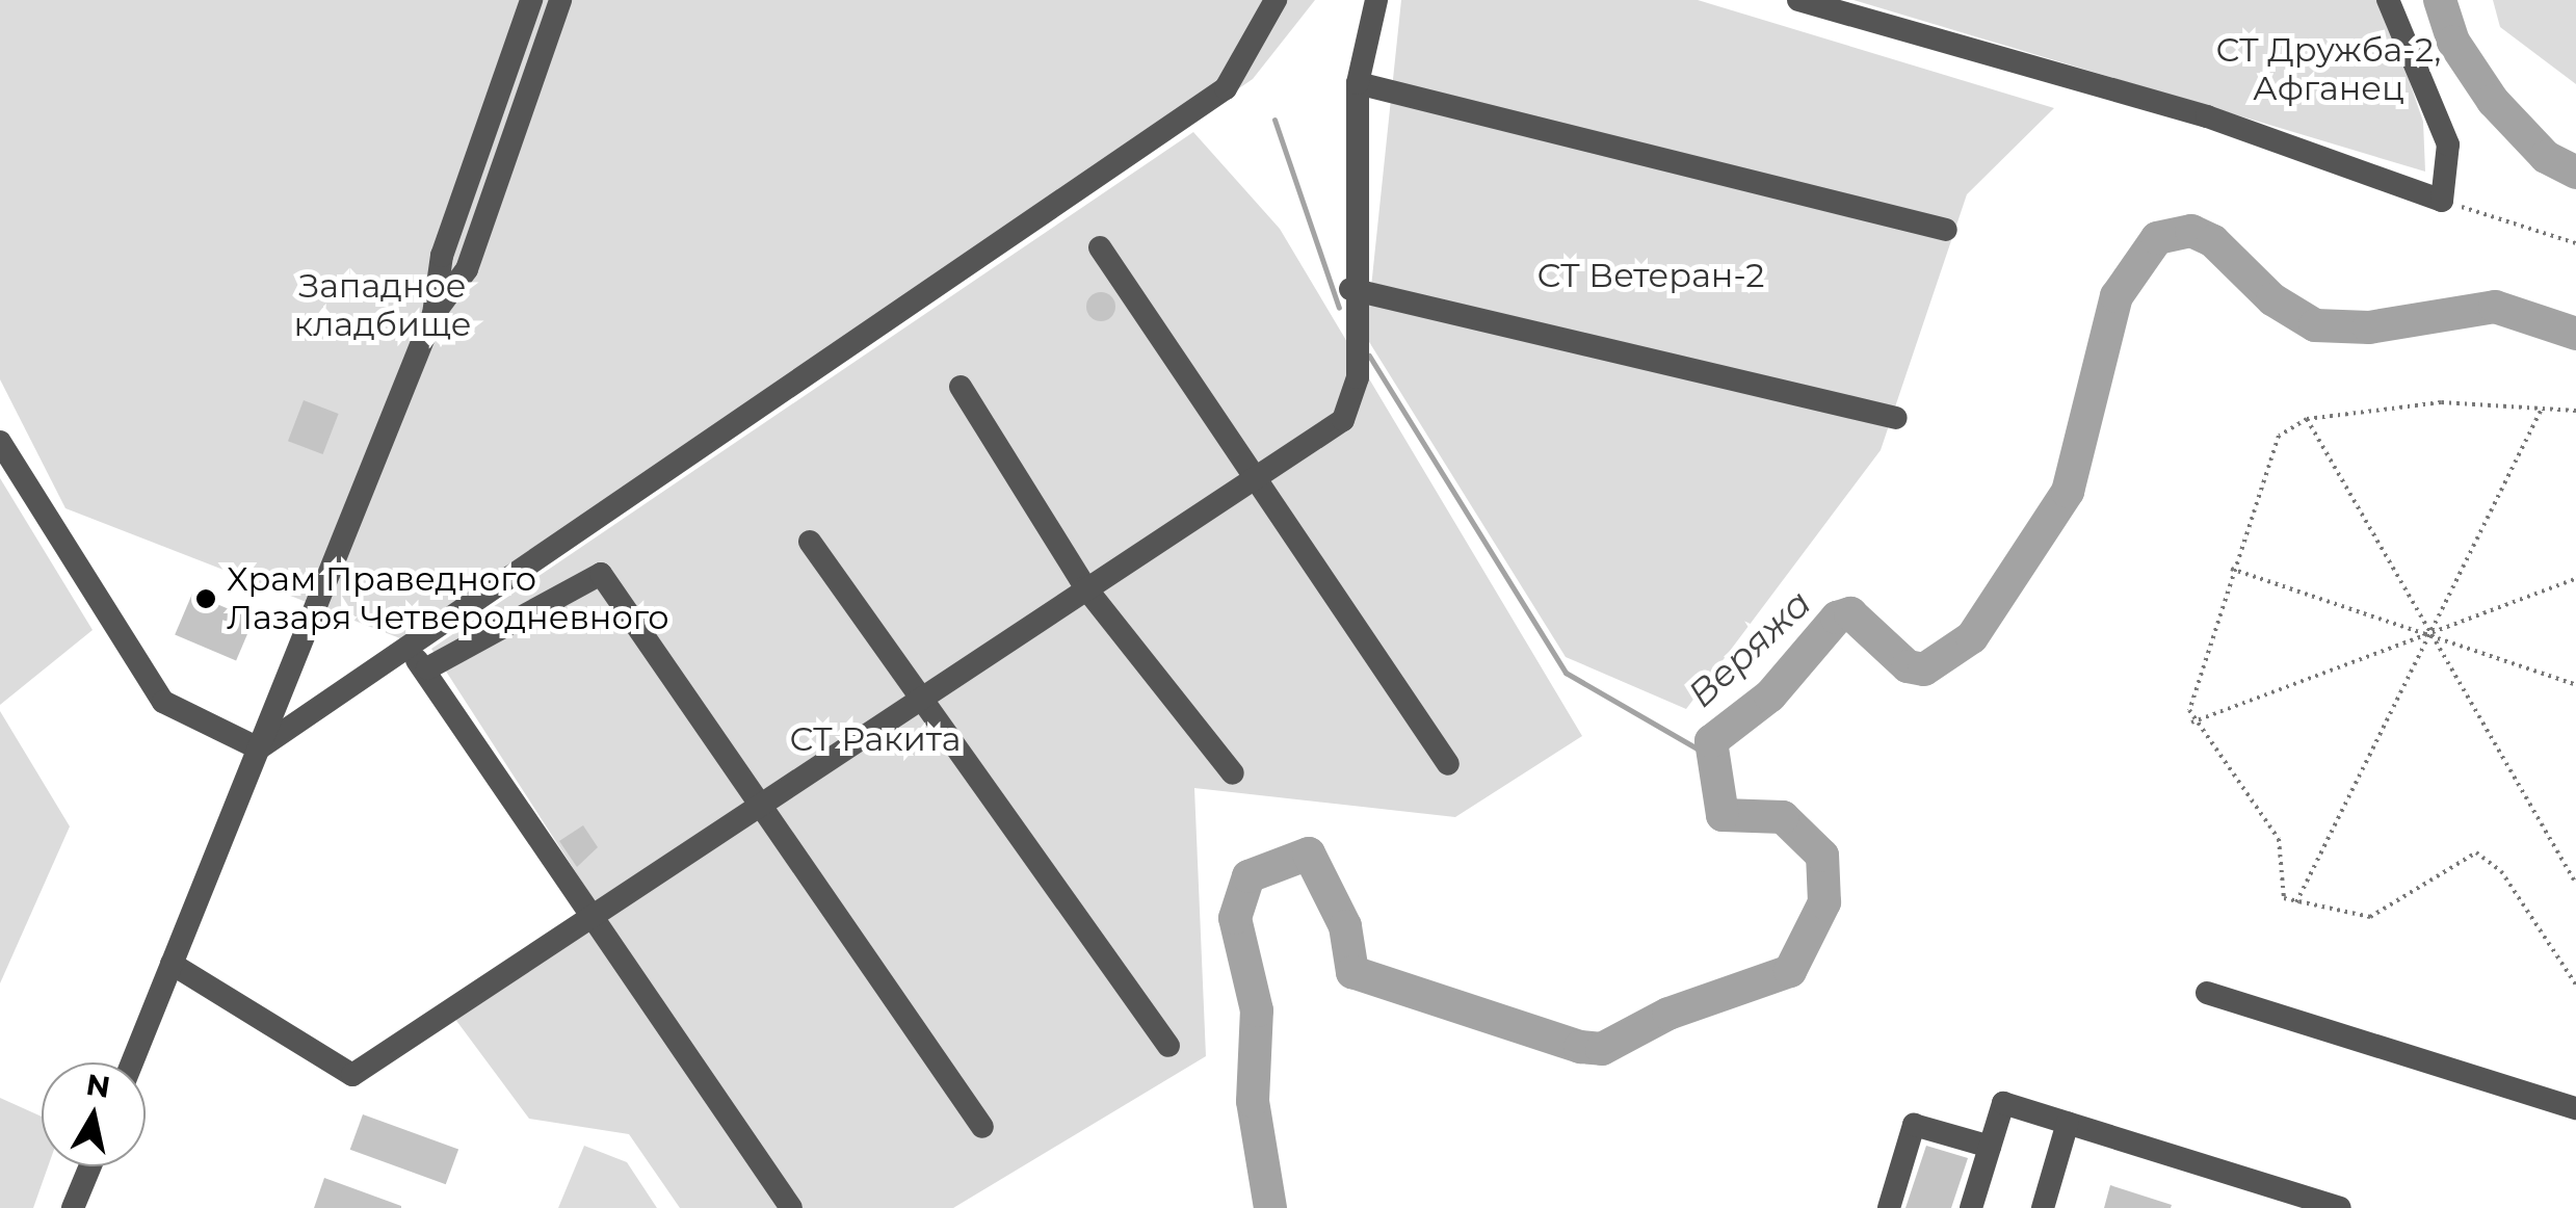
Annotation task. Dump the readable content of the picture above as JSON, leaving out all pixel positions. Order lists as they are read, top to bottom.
{
  "water": ["Веряжа"],
  "parks": [
    "СТ Дружба-2, Афганец",
    "СТ Ветеран-2",
    "Западное кладбище",
    "СТ Ракита"
  ],
  "places": ["Храм Праведного Лазаря Четверодневного"],
  "north": "top"
}
